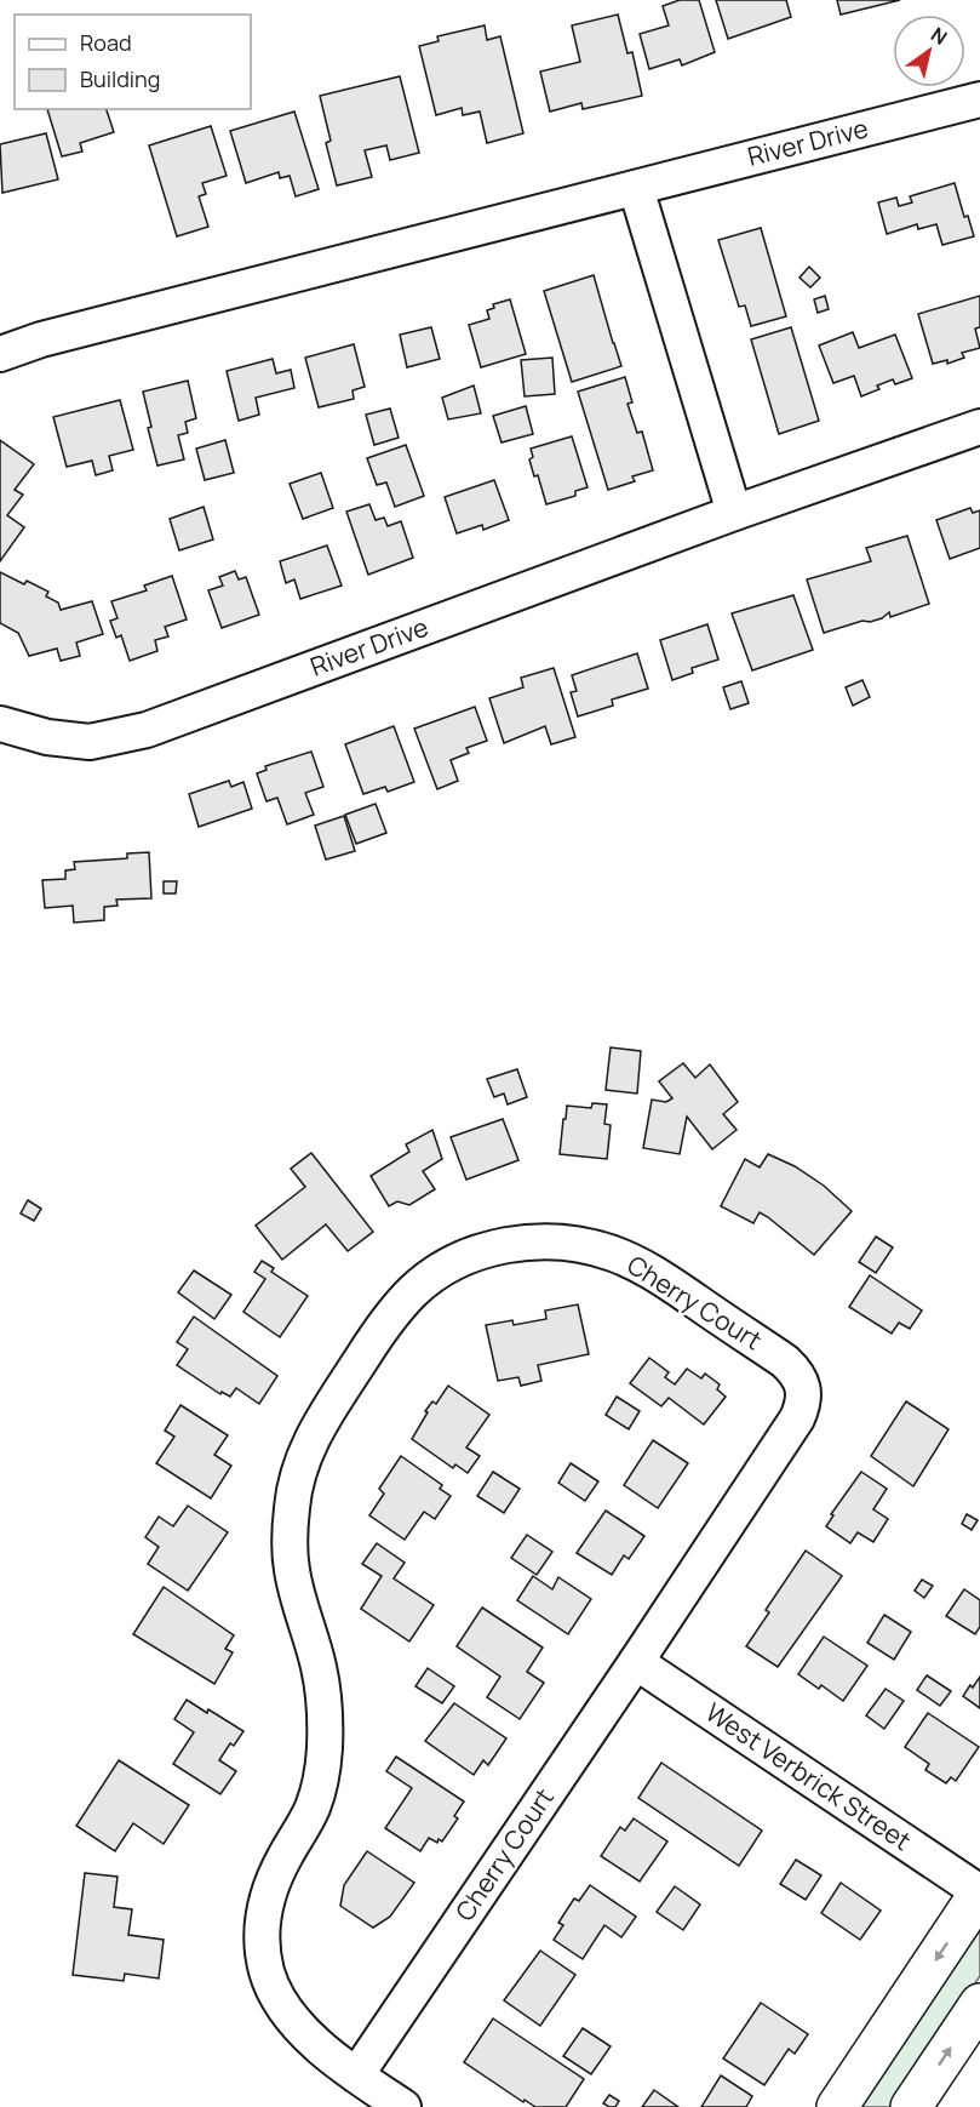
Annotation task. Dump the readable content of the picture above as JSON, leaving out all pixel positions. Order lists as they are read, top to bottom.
{
  "streets": {
    "street": ["River Drive", "Cherry Court", "West Verbrick Street"]
  },
  "crossings": [
    ["Cherry Court", "West Verbrick Street"]
  ],
  "legend": ["Road", "Building"],
  "north": "top right"
}
